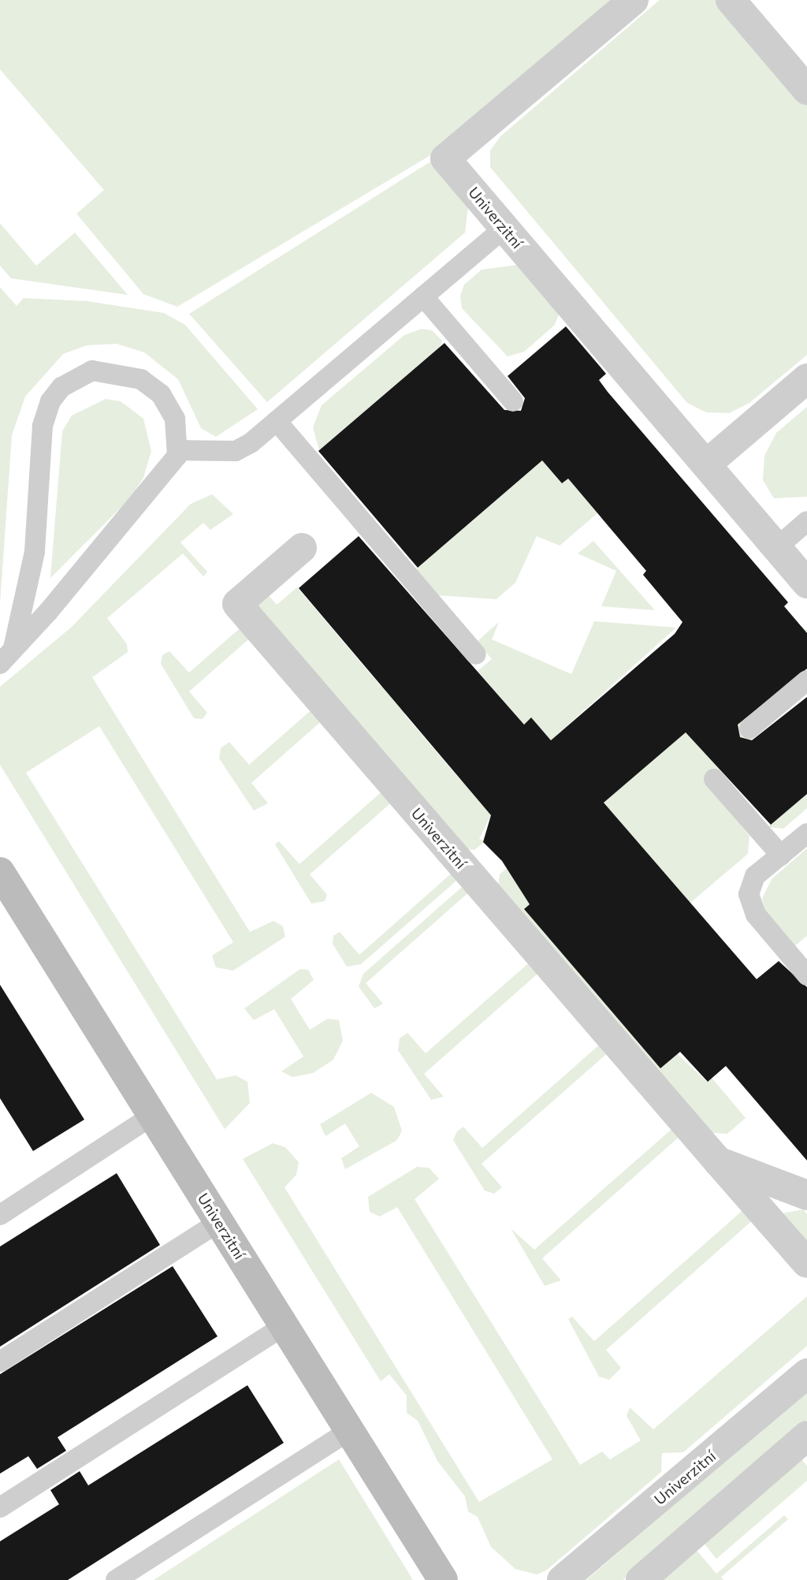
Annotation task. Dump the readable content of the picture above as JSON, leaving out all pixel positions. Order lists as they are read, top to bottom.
{
  "streets": {
    "street": ["Univerzitní"]
  }
}
